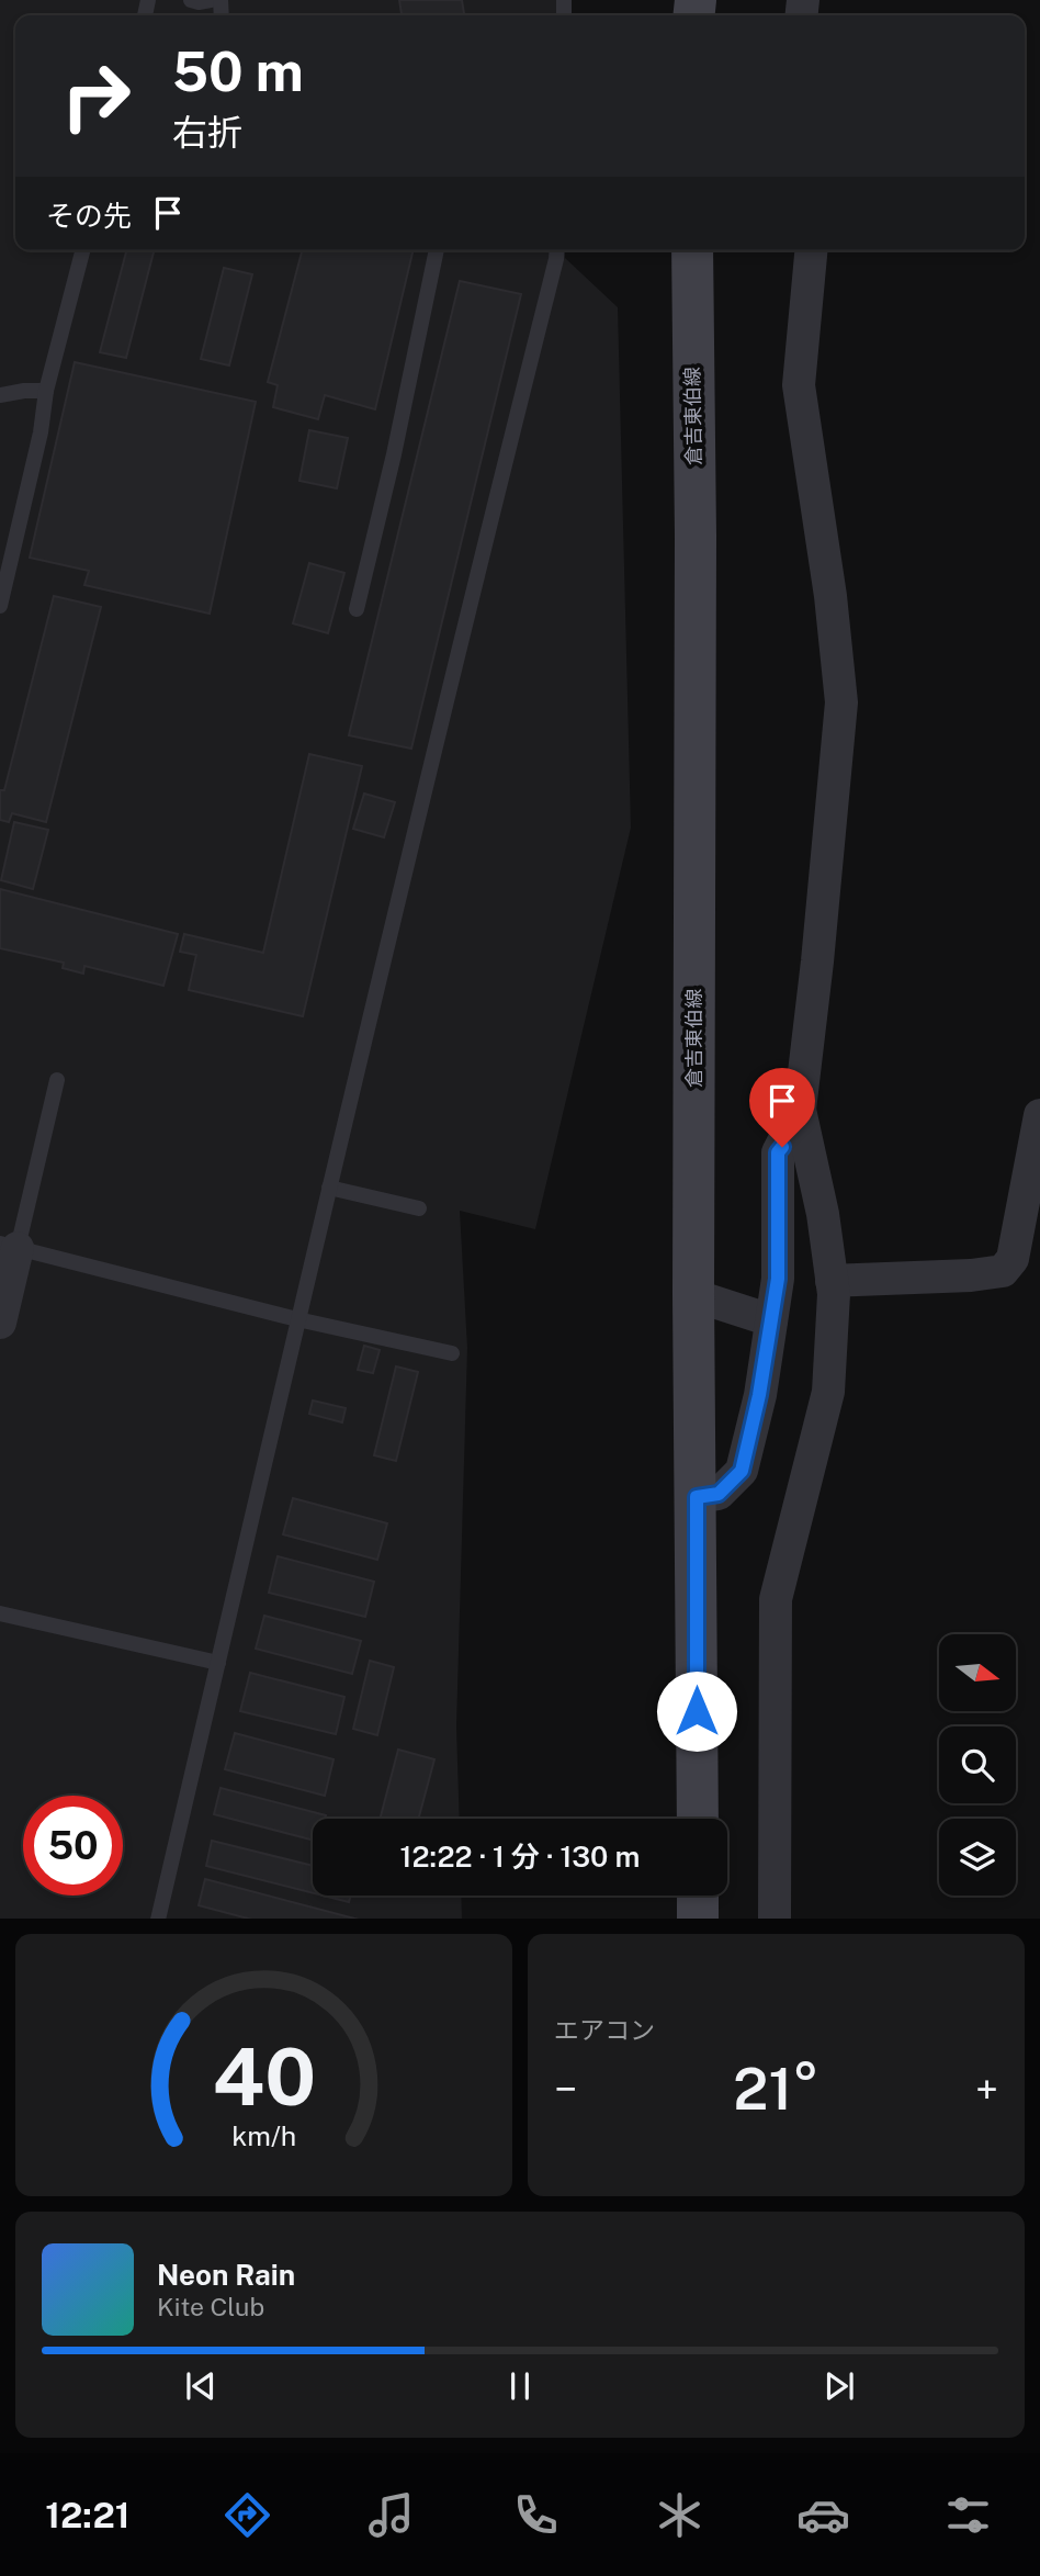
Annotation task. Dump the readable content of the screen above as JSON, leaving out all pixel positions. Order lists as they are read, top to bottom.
{
  "streets": {
    "main road": ["倉吉東伯線"]
  },
  "north": "right",
  "page": {
    "turn": ["50 m", "右折"],
    "then": "その先",
    "limit": "50",
    "trip": "12:22 · 1 分 · 130 m",
    "tile": "エアコン",
    "heat": ["−", "21°", "+"],
    "song": ["Neon Rain", "Kite Club"],
    "tabs": "12:21",
    "gauge": ["40", "km/h"]
  }
}
